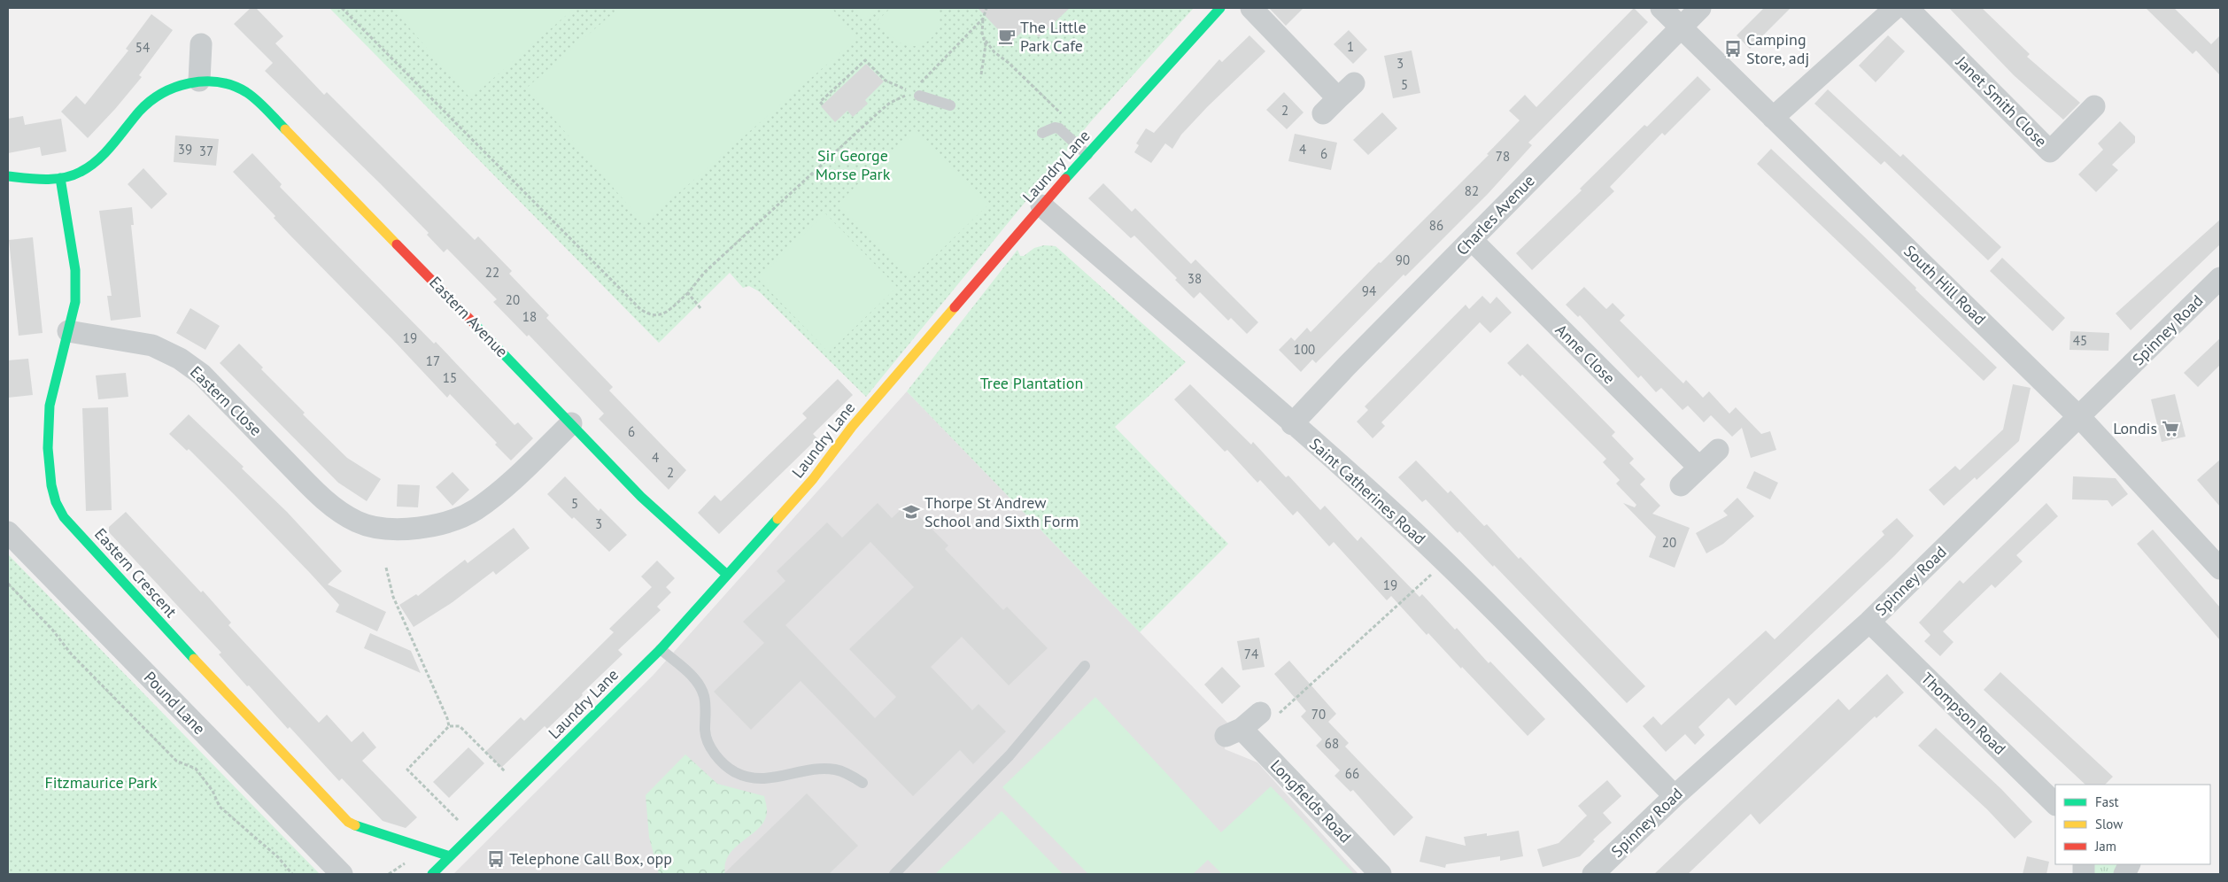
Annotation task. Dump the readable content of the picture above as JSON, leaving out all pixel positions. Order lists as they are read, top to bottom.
{
  "streets": {
    "street": [
      "Janet Smith Close",
      "Laundry Lane",
      "Charles Avenue",
      "South Hill Road",
      "Eastern Avenue",
      "Spinney Road",
      "Anne Close",
      "Eastern Close",
      "Saint Catherines Road",
      "Eastern Crescent",
      "Pound Lane",
      "Thompson Road",
      "Longfields Road"
    ]
  },
  "crossings": [
    ["Laundry Lane", "Eastern Avenue"],
    ["Laundry Lane", "Saint Catherines Road"],
    ["Laundry Lane", "Eastern Crescent"],
    ["Charles Avenue", "South Hill Road"],
    ["Charles Avenue", "Anne Close"],
    ["Charles Avenue", "Saint Catherines Road"],
    ["South Hill Road", "Spinney Road"],
    ["Eastern Avenue", "Eastern Close"],
    ["Eastern Avenue", "Eastern Crescent"],
    ["Spinney Road", "Saint Catherines Road"],
    ["Spinney Road", "Thompson Road"],
    ["Eastern Close", "Eastern Crescent"]
  ],
  "parks": ["Sir George Morse Park", "Tree Plantation", "Fitzmaurice Park"],
  "places": {
    "cafe": ["The Little Park Cafe"],
    "bus stop": ["Camping Store, adj", "Telephone Call Box, opp"],
    "supermarket": ["Londis"],
    "school or university": ["Thorpe St Andrew School and Sixth Form"]
  },
  "house_numbers": [
    "1",
    "54",
    "3",
    "5",
    "2",
    "39",
    "4",
    "37",
    "6",
    "78",
    "82",
    "86",
    "90",
    "22",
    "38",
    "94",
    "20",
    "18",
    "19",
    "45",
    "100",
    "17",
    "15",
    "6",
    "4",
    "2",
    "5",
    "3",
    "20",
    "19",
    "74",
    "70",
    "68",
    "66"
  ],
  "legend": ["Fast", "Slow", "Jam"]
}
